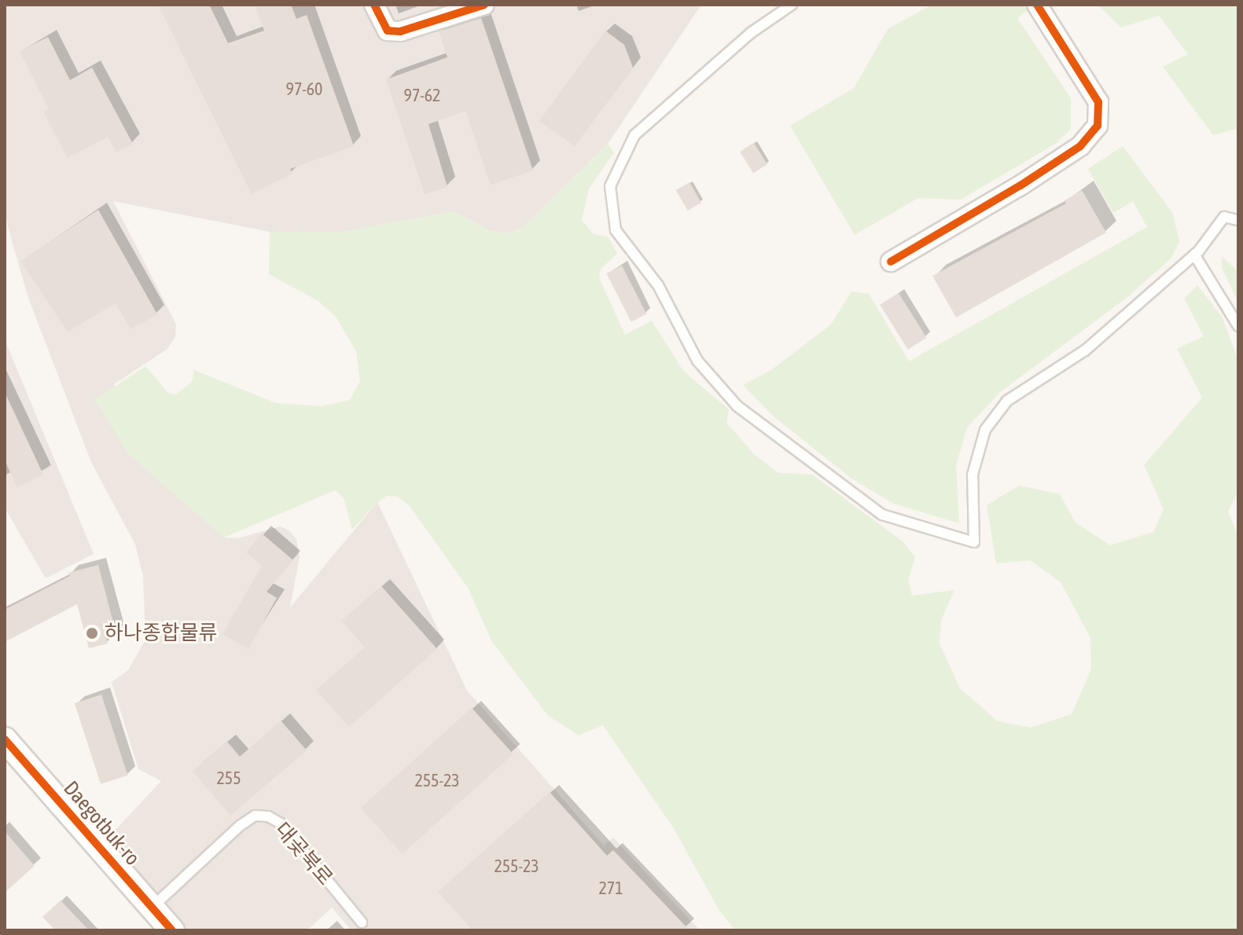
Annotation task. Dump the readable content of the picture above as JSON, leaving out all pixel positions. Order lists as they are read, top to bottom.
{
  "streets": {
    "street": ["Daegotbuk-ro"],
    "lane": ["대곶북로"]
  },
  "crossings": [
    ["Daegotbuk-ro", "대곶북로"]
  ],
  "places": ["하나종합물류"],
  "house_numbers": [
    "97-60",
    "97-62",
    "255",
    "255-23",
    "255-23",
    "271"
  ]
}
